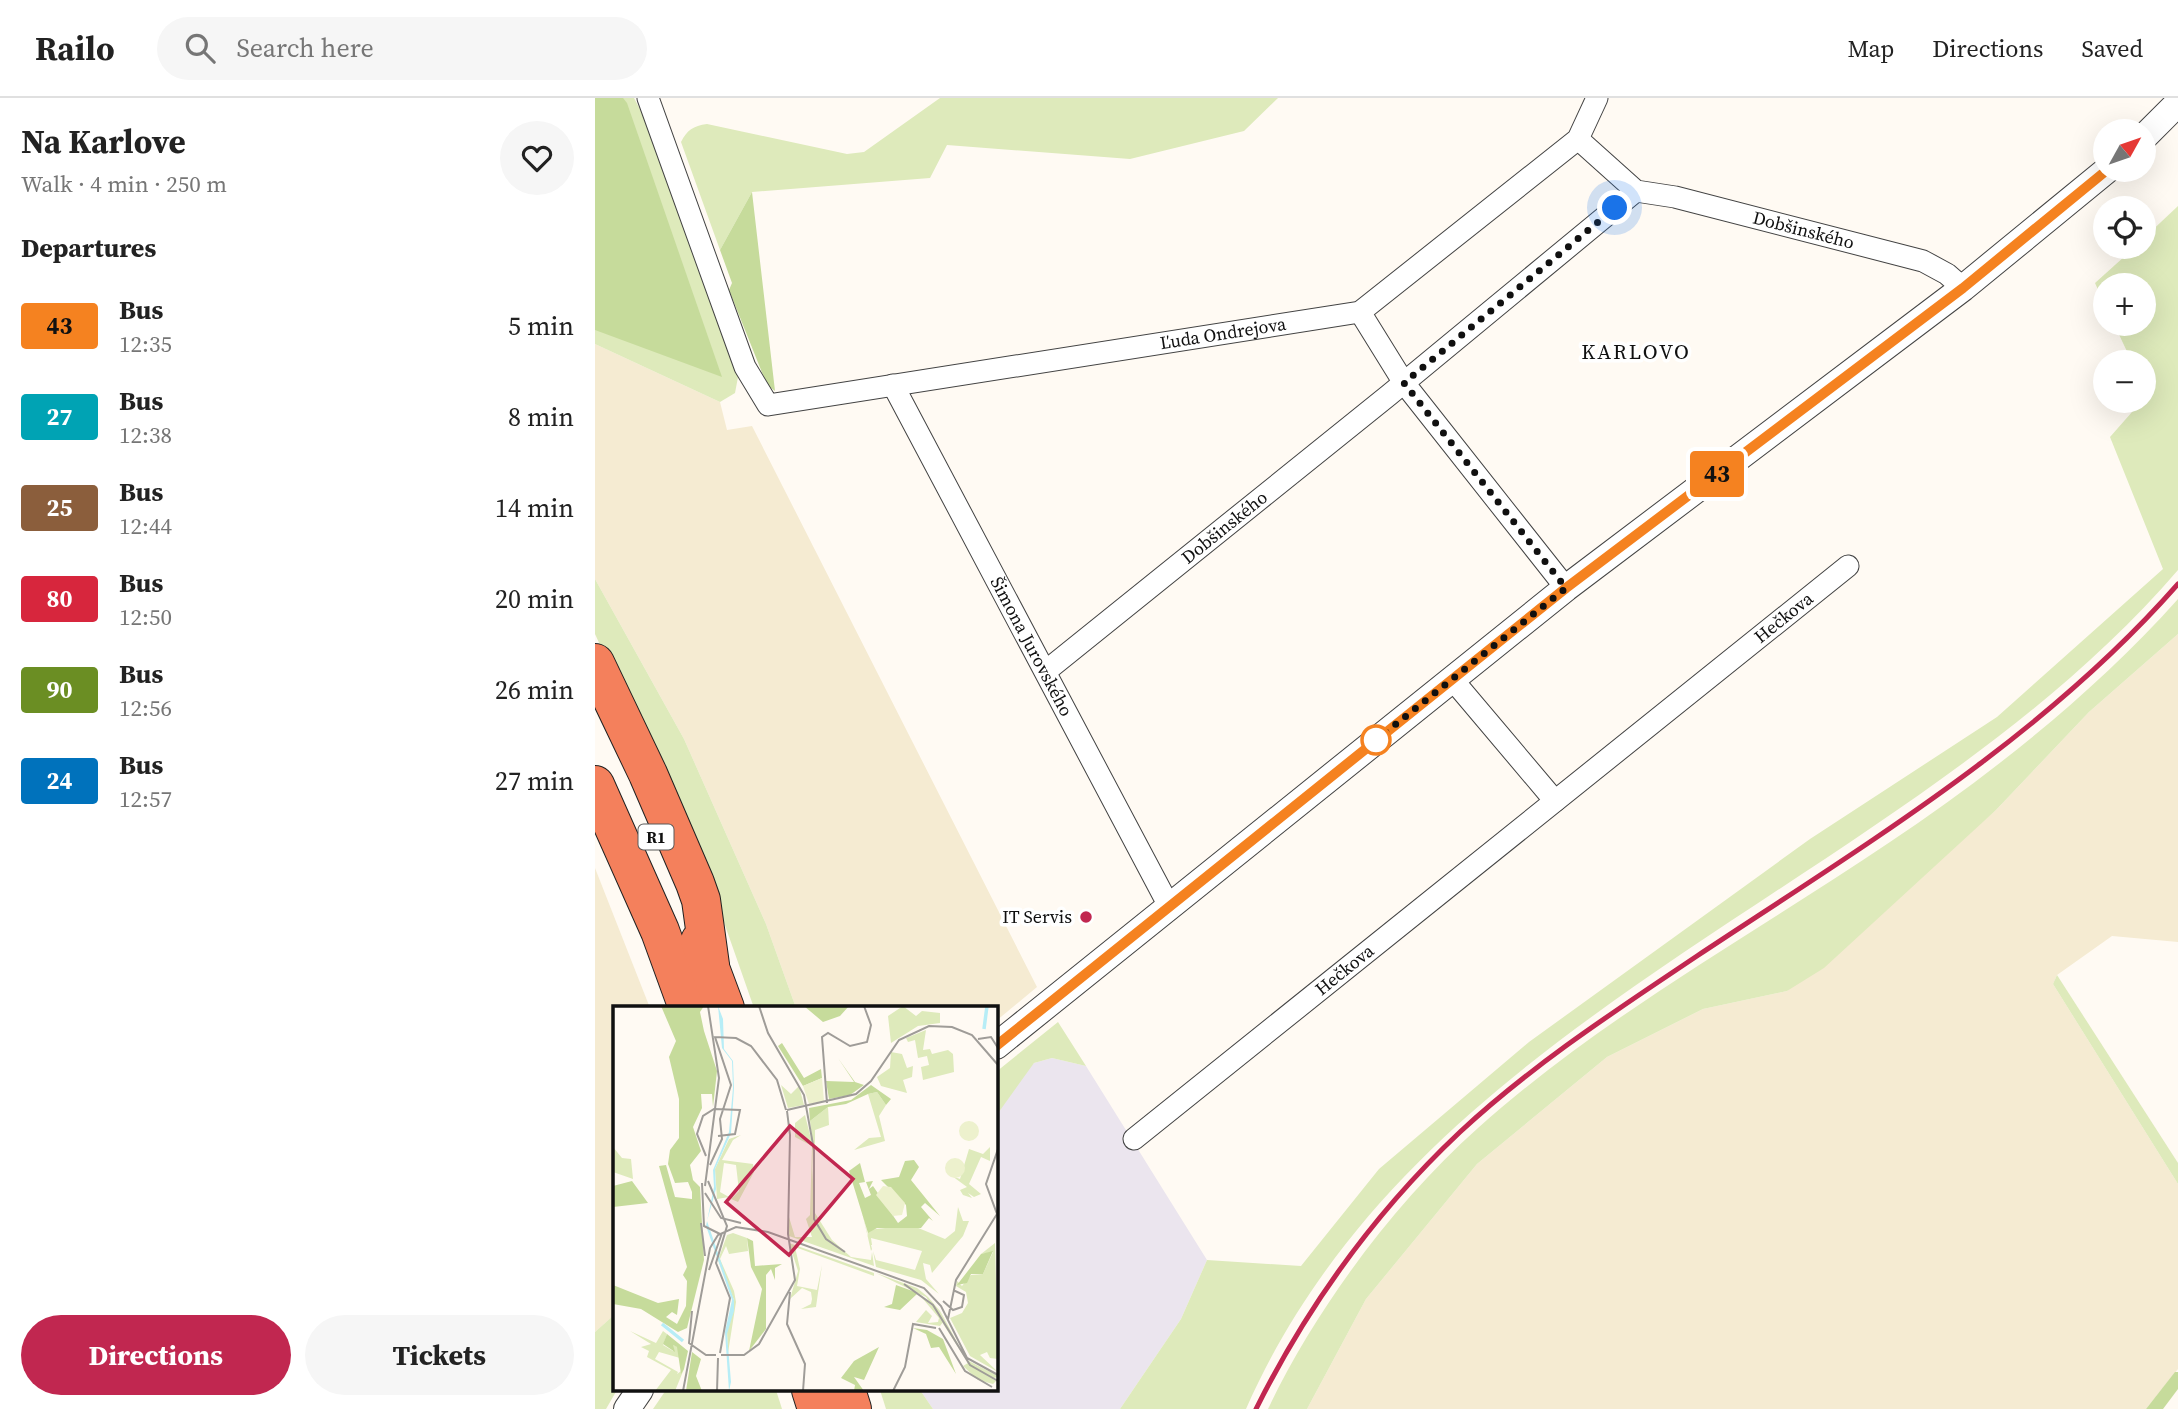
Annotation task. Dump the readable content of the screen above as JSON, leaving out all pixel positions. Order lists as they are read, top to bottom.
{
  "streets": {
    "highway": ["R1"],
    "street": [
      "Dobšinského",
      "Ľuda Ondrejova",
      "Hečkova",
      "Šimona Jurovského"
    ]
  },
  "crossings": [
    ["Dobšinského", "Šimona Jurovského"],
    ["Ľuda Ondrejova", "Šimona Jurovského"]
  ],
  "districts": ["KARLOVO"],
  "places": ["IT Servis"],
  "lines": ["bus line 43"],
  "north": "top right",
  "page": {
    "header": "Railo",
    "search": "Search here",
    "nav": ["Map", "Directions", "Saved"],
    "heading": [
      ["Na Karlove", "Walk · 4 min · 250 m"],
      "Departures"
    ],
    "on_map": "43",
    "map_buttons": ["+", "−"],
    "list": [
      {
        "mark": "43",
        "name": "Bus",
        "note": "12:35",
        "value": "5 min"
      },
      {
        "mark": "27",
        "name": "Bus",
        "note": "12:38",
        "value": "8 min"
      },
      {
        "mark": "25",
        "name": "Bus",
        "note": "12:44",
        "value": "14 min"
      },
      {
        "mark": "80",
        "name": "Bus",
        "note": "12:50",
        "value": "20 min"
      },
      {
        "mark": "90",
        "name": "Bus",
        "note": "12:56",
        "value": "26 min"
      },
      {
        "mark": "24",
        "name": "Bus",
        "note": "12:57",
        "value": "27 min"
      }
    ],
    "buttons": ["Directions", "Tickets"]
  }
}
